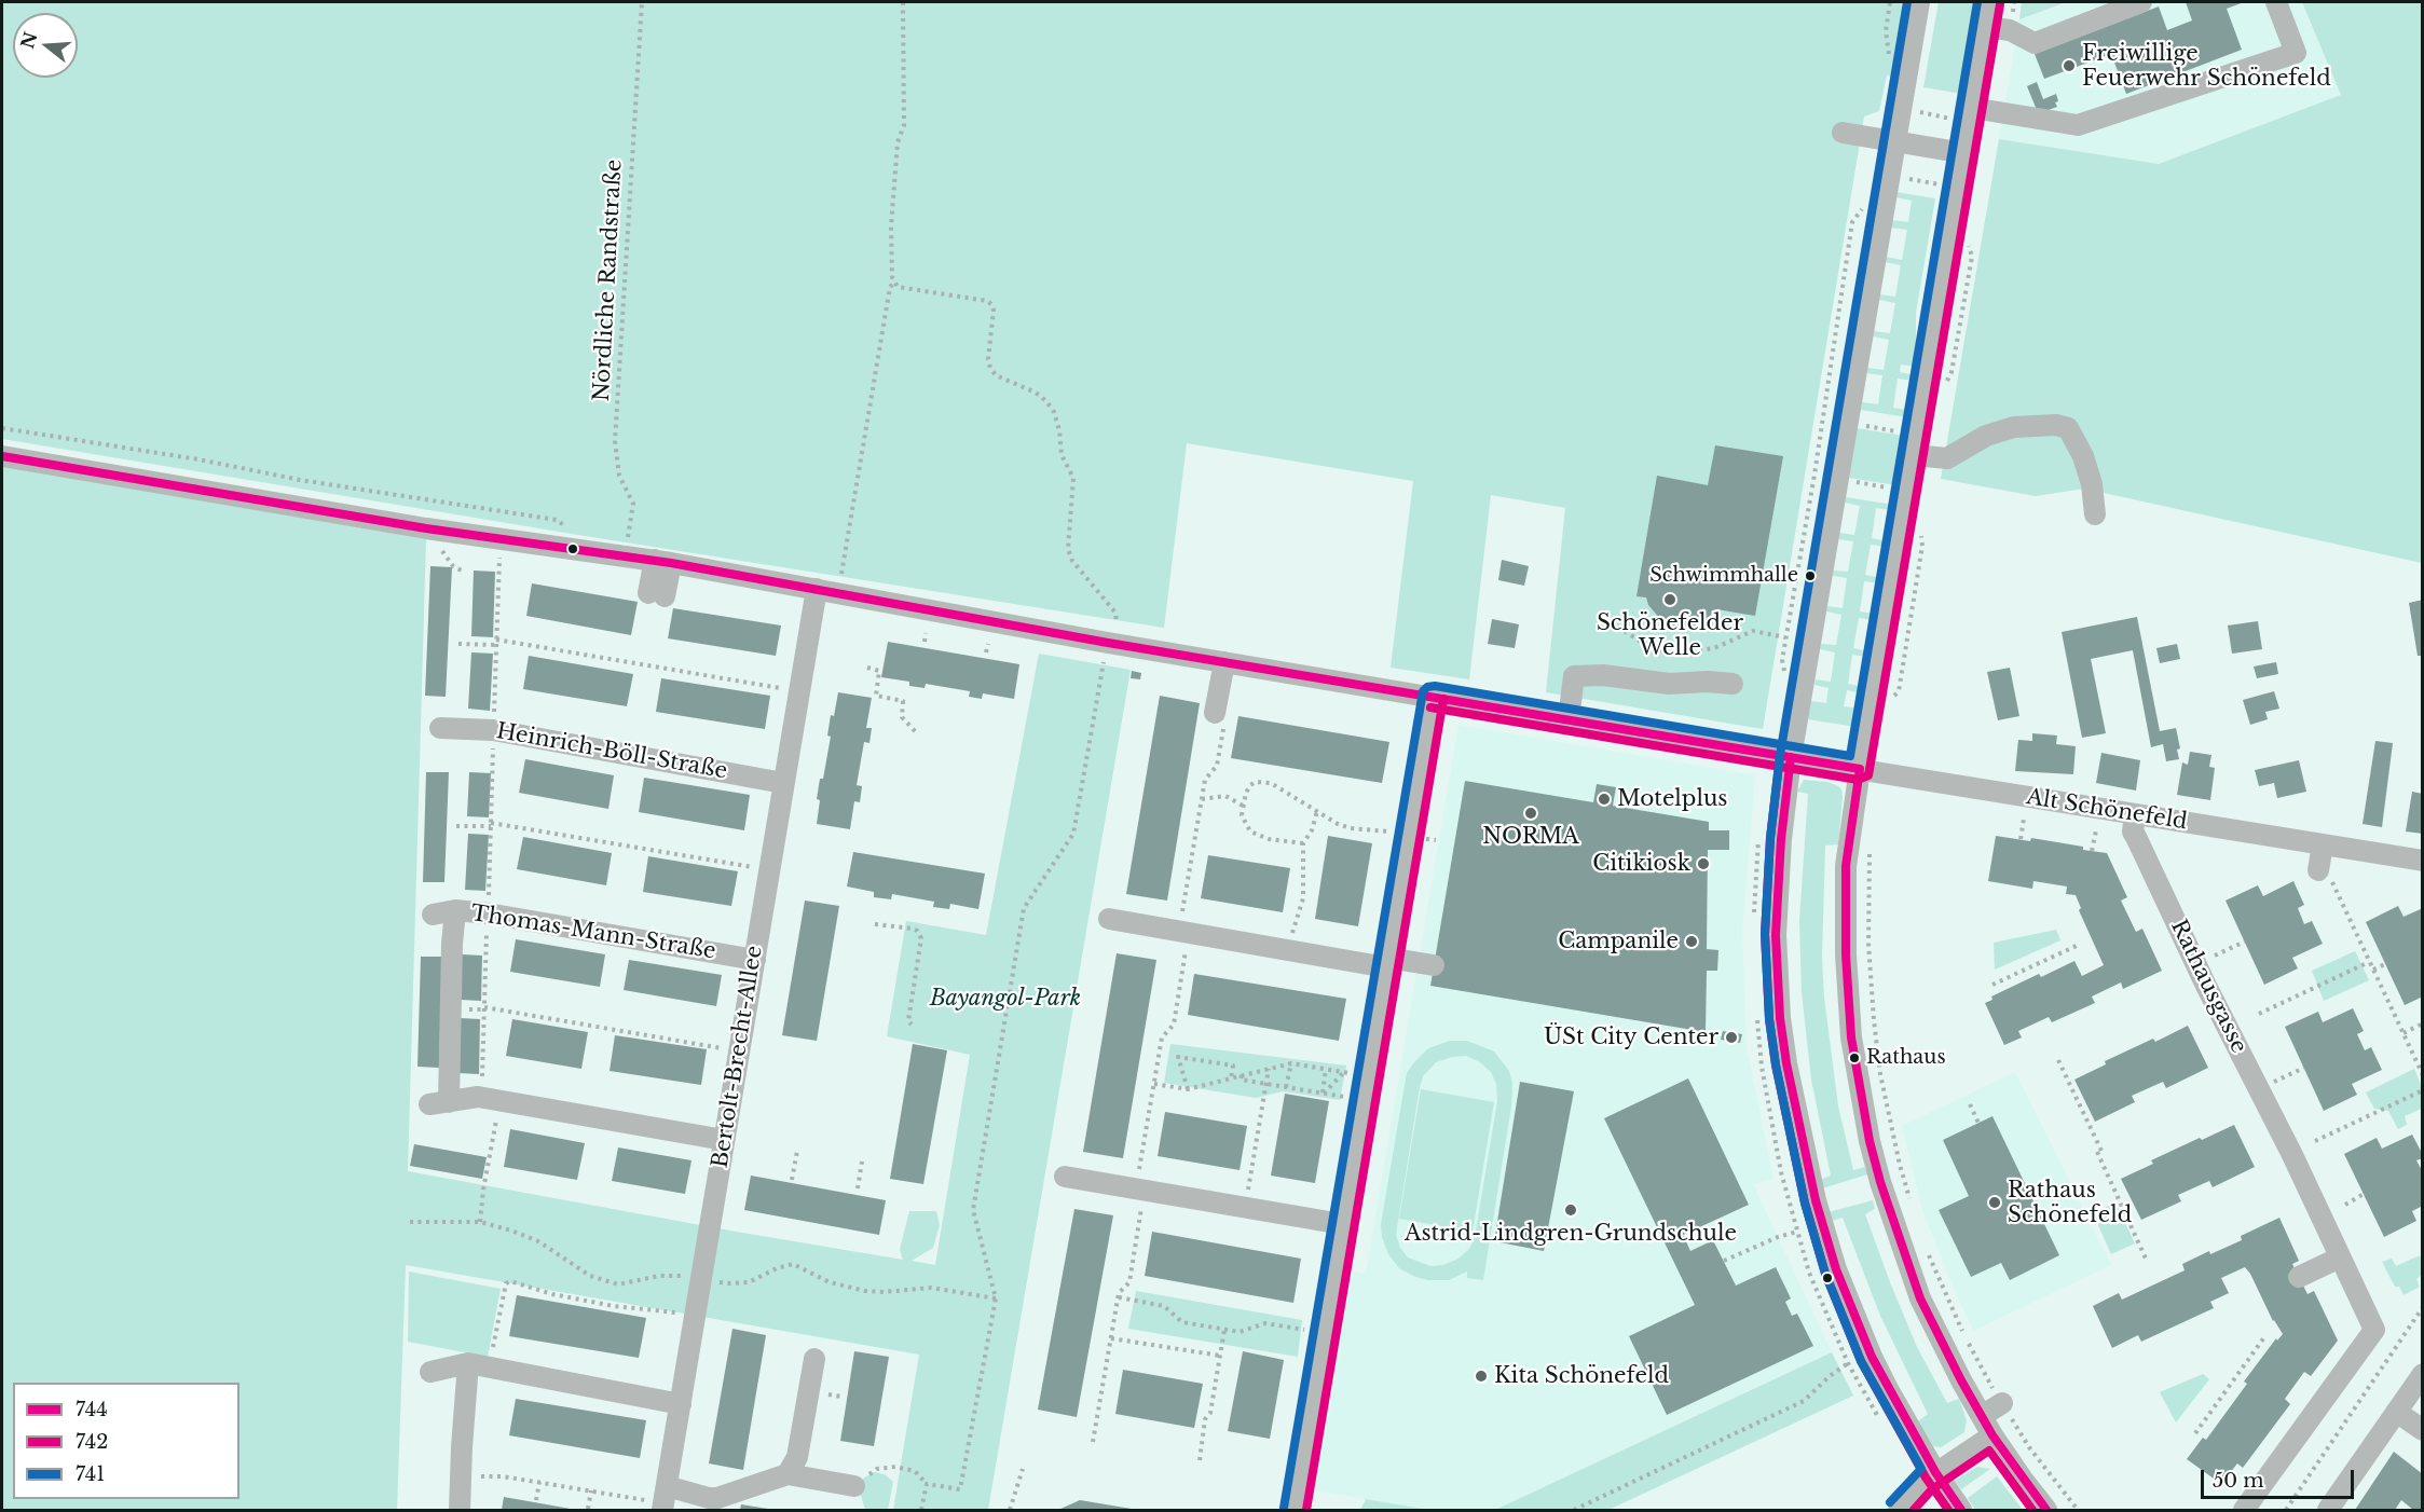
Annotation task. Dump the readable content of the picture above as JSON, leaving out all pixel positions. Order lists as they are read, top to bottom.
{
  "streets": {
    "street": [
      "Heinrich-Böll-Straße",
      "Alt Schönefeld",
      "Thomas-Mann-Straße",
      "Rathausgasse",
      "Bertolt-Brecht-Allee"
    ],
    "path": ["Nördliche Randstraße"]
  },
  "crossings": [
    ["Nördliche Randstraße", "Alt Schönefeld"],
    ["Heinrich-Böll-Straße", "Bertolt-Brecht-Allee"],
    ["Alt Schönefeld", "Rathausgasse"],
    ["Alt Schönefeld", "Bertolt-Brecht-Allee"],
    ["Thomas-Mann-Straße", "Bertolt-Brecht-Allee"]
  ],
  "parks": ["Bayangol-Park"],
  "places": [
    "Freiwillige Feuerwehr Schönefeld",
    "Schwimmhalle",
    "Schönefelder Welle",
    "Motelplus",
    "NORMA",
    "Citikiosk",
    "Campanile",
    "ÜSt City Center",
    "Rathaus",
    "Rathaus Schönefeld",
    "Astrid-Lindgren-Grundschule",
    "Kita Schönefeld"
  ],
  "lines": ["transit line 741", "transit line 742", "transit line 744"],
  "legend": ["744", "742", "741"],
  "scale_bar": "50 m",
  "north": "left"
}
